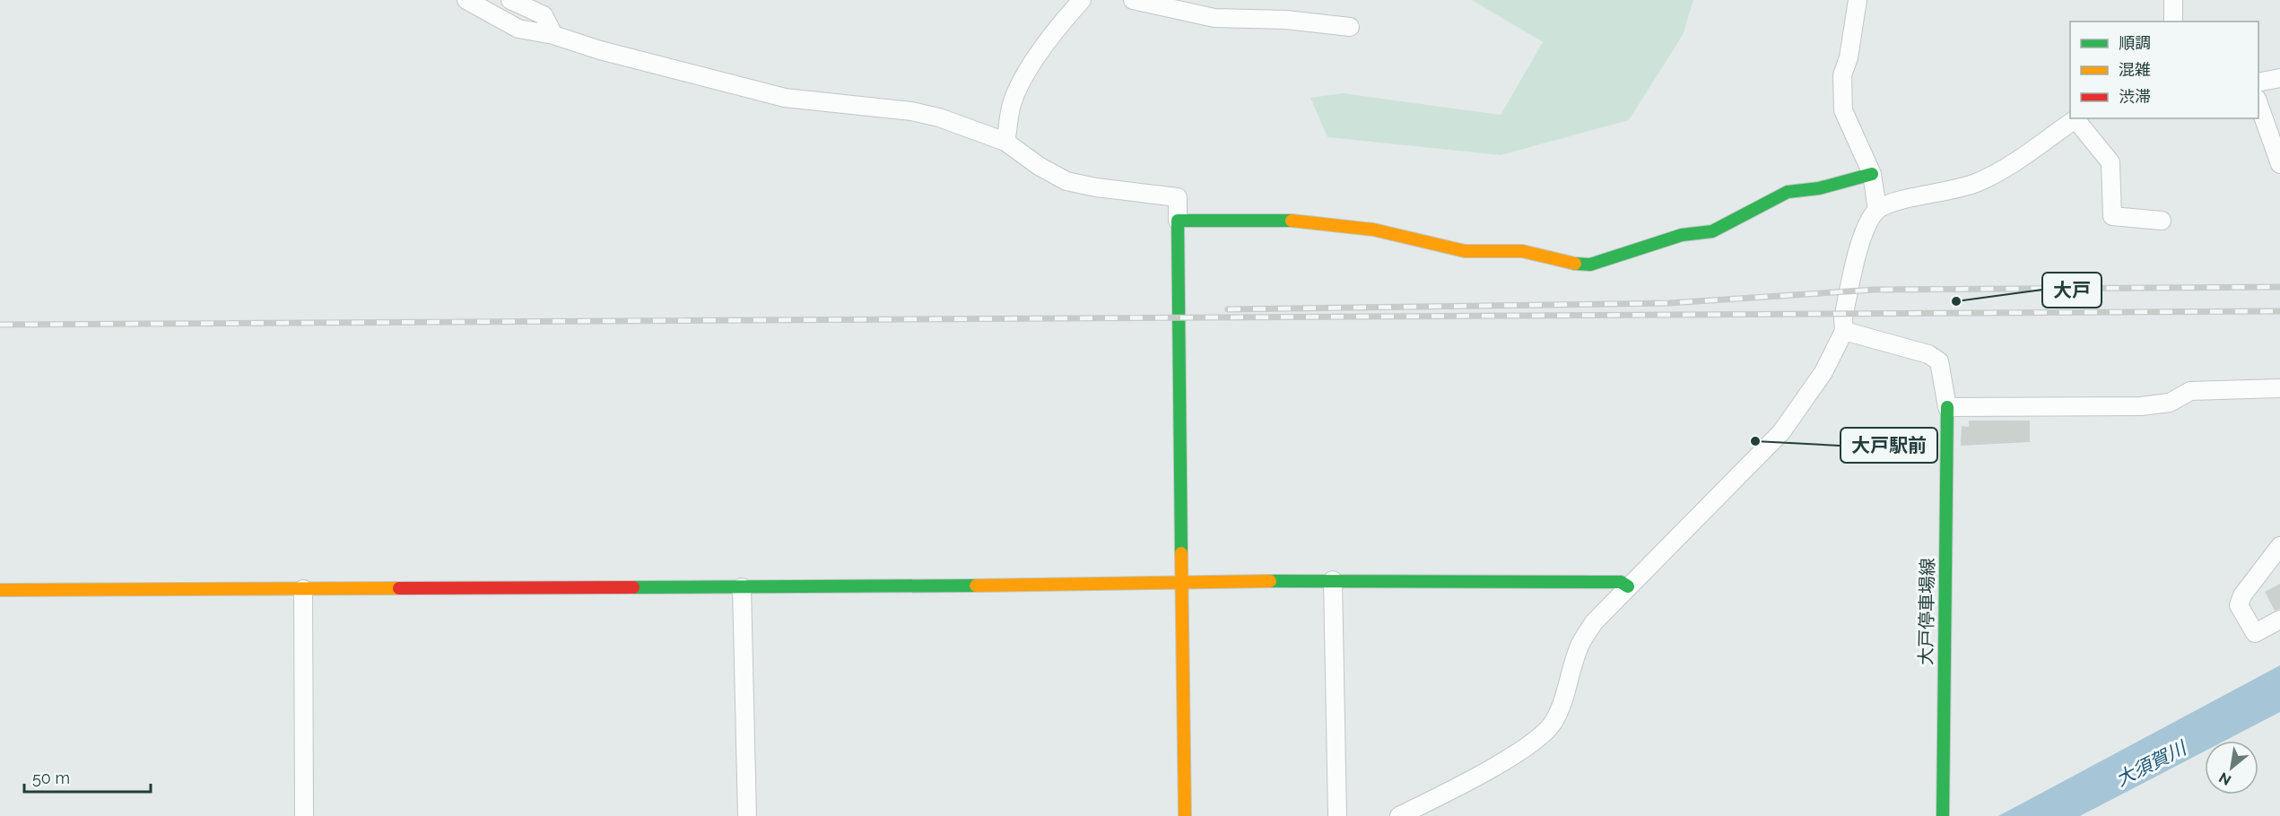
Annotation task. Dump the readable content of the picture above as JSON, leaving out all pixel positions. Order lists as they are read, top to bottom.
{
  "streets": {
    "street": ["大戸停車場線"]
  },
  "water": ["大須賀川"],
  "places": ["大戸", "大戸駅前"],
  "legend": ["順調", "混雑", "渋滞"],
  "scale_bar": "50 m",
  "north": "bottom left"
}
